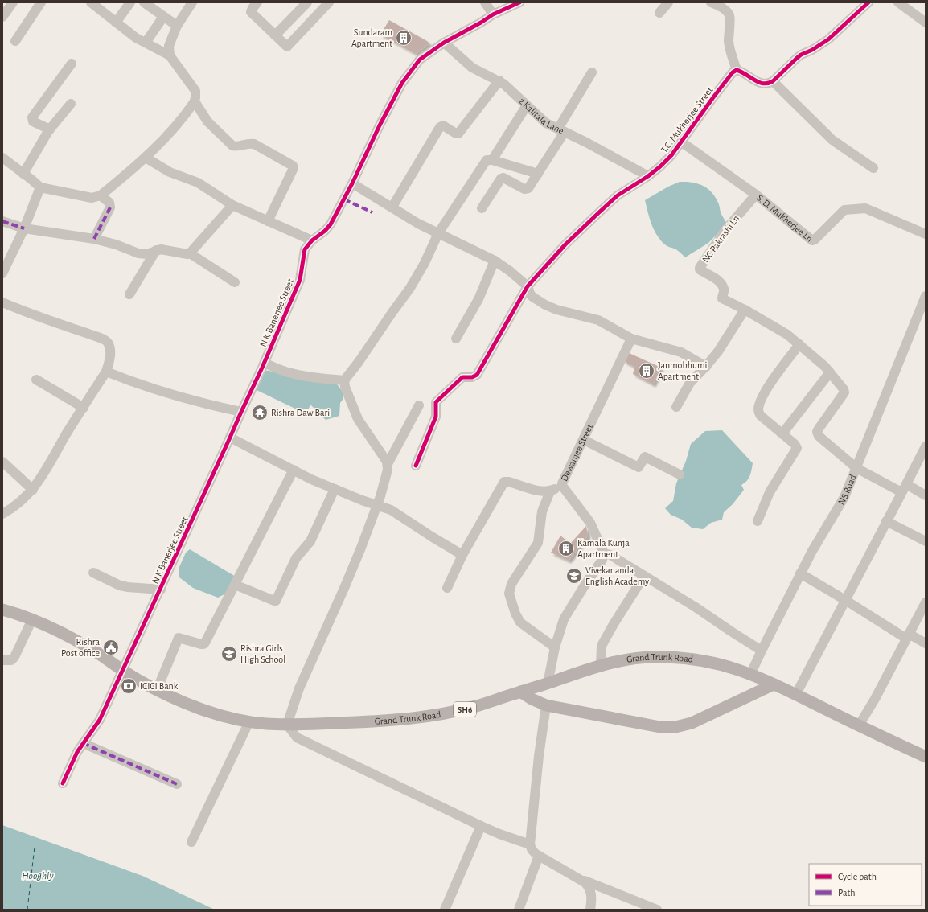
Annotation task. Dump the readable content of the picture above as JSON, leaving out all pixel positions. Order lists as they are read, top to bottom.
{
  "streets": {
    "main road": ["Grand Trunk Road", "SH6"],
    "street": [
      "2 Kalitala Lane",
      "T.C. Mukherjee Street",
      "S. D. Mukherjee Ln",
      "NC Pakrashi Ln",
      "N K Banerjee Street",
      "Dewanjee Street",
      "NS Road"
    ]
  },
  "crossings": [
    ["2 Kalitala Lane", "T.C. Mukherjee Street"],
    ["2 Kalitala Lane", "N K Banerjee Street"],
    ["T.C. Mukherjee Street", "S. D. Mukherjee Ln"],
    ["S. D. Mukherjee Ln", "NC Pakrashi Ln"],
    ["NC Pakrashi Ln", "NS Road"],
    ["N K Banerjee Street", "Grand Trunk Road"],
    ["NS Road", "Grand Trunk Road"]
  ],
  "water": ["Hooghly"],
  "places": {
    "building": ["Sundaram Apartment", "Janmobhumi Apartment", "Kamala Kunja Apartment"],
    "temple": ["Rishra Daw Bari"],
    "school or university": ["Vivekananda English Academy", "Rishra Girls High School"],
    "public building": ["Rishra Post office"],
    "bank": ["ICICI Bank"]
  },
  "legend": ["Cycle path", "Path"]
}
